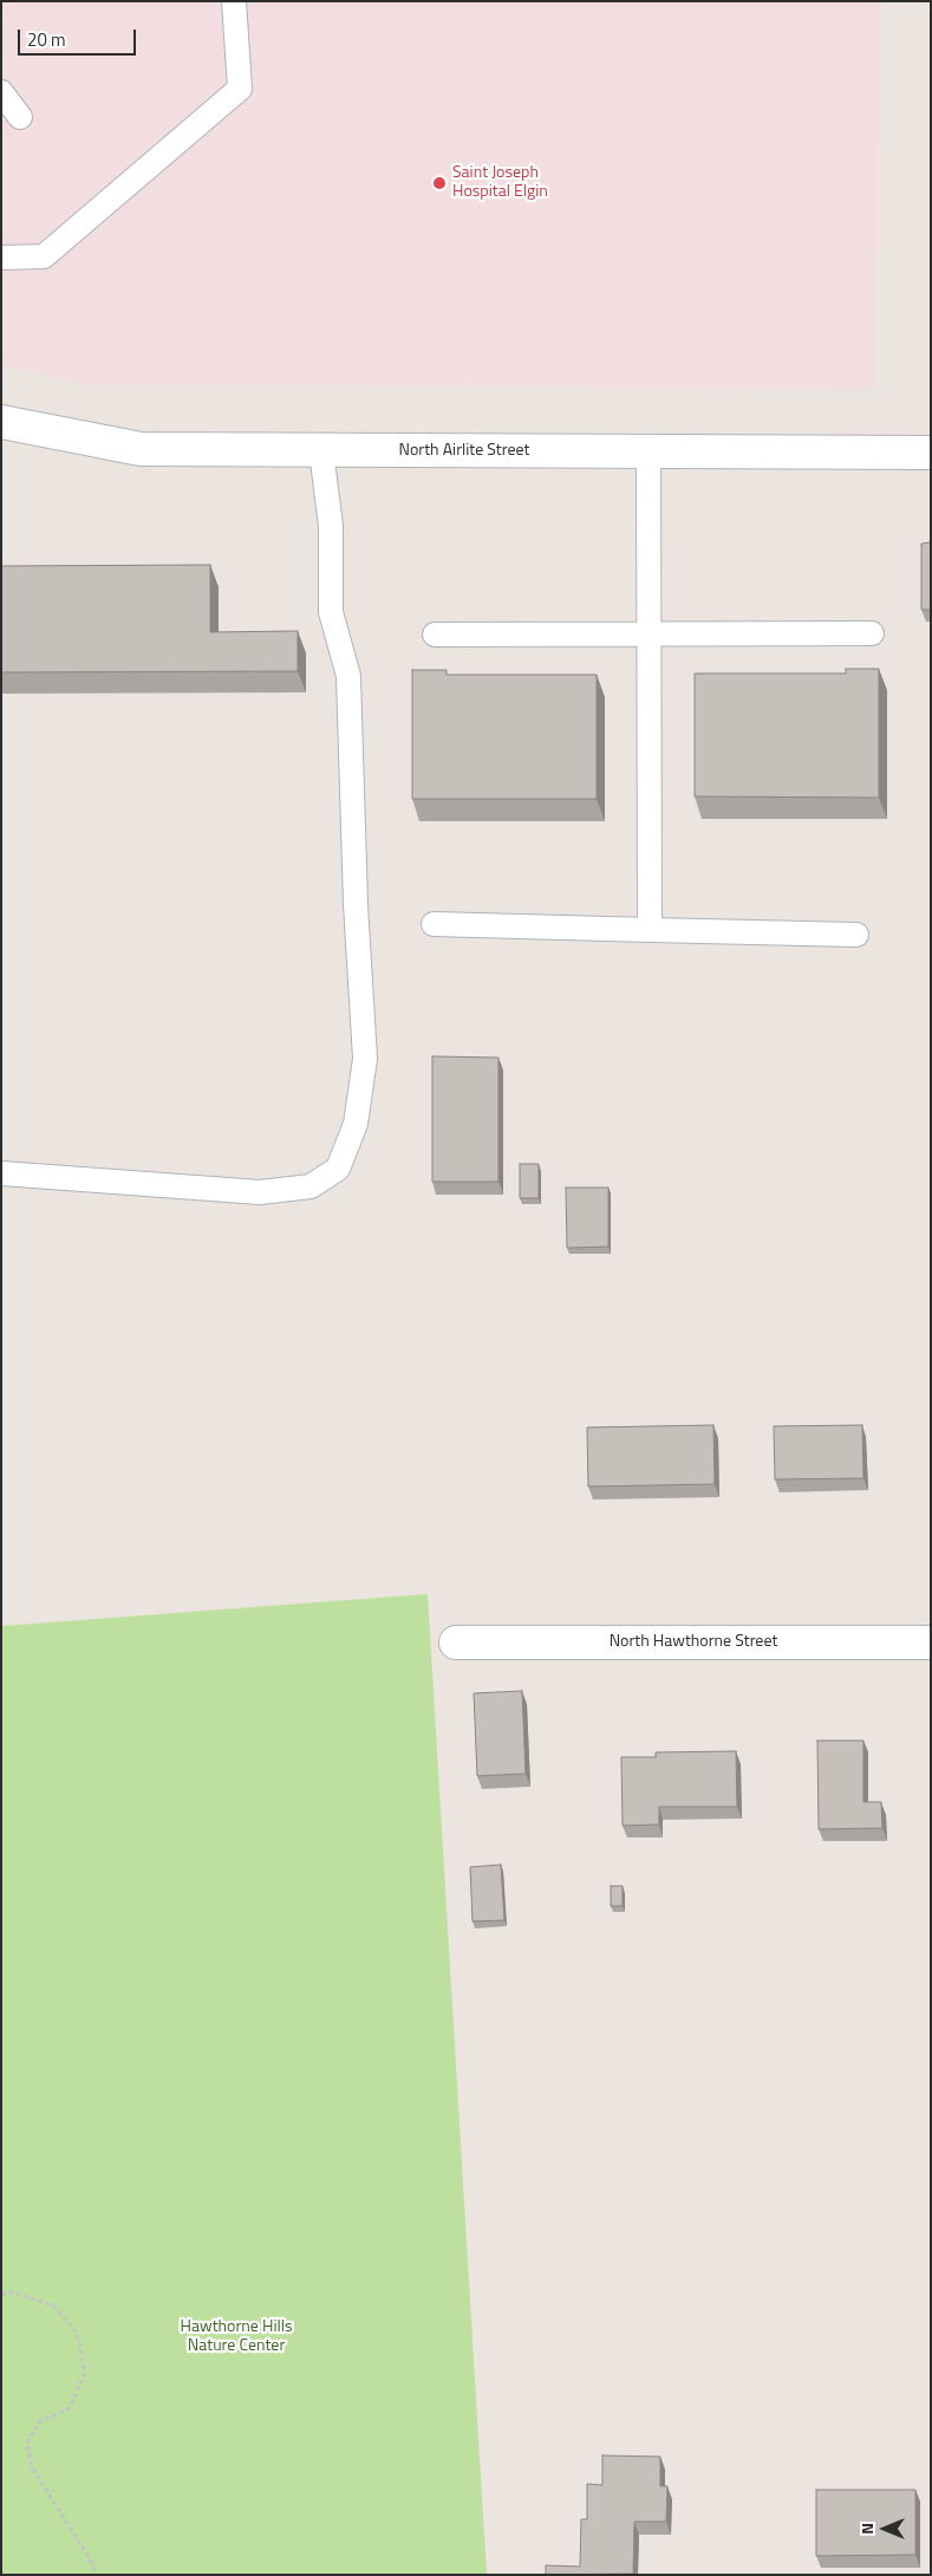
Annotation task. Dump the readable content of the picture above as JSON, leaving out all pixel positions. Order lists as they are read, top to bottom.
{
  "streets": {
    "street": ["North Airlite Street", "North Hawthorne Street"]
  },
  "parks": ["Hawthorne Hills Nature Center"],
  "places": ["Saint Joseph Hospital Elgin"],
  "scale_bar": "20 m",
  "north": "left"
}
